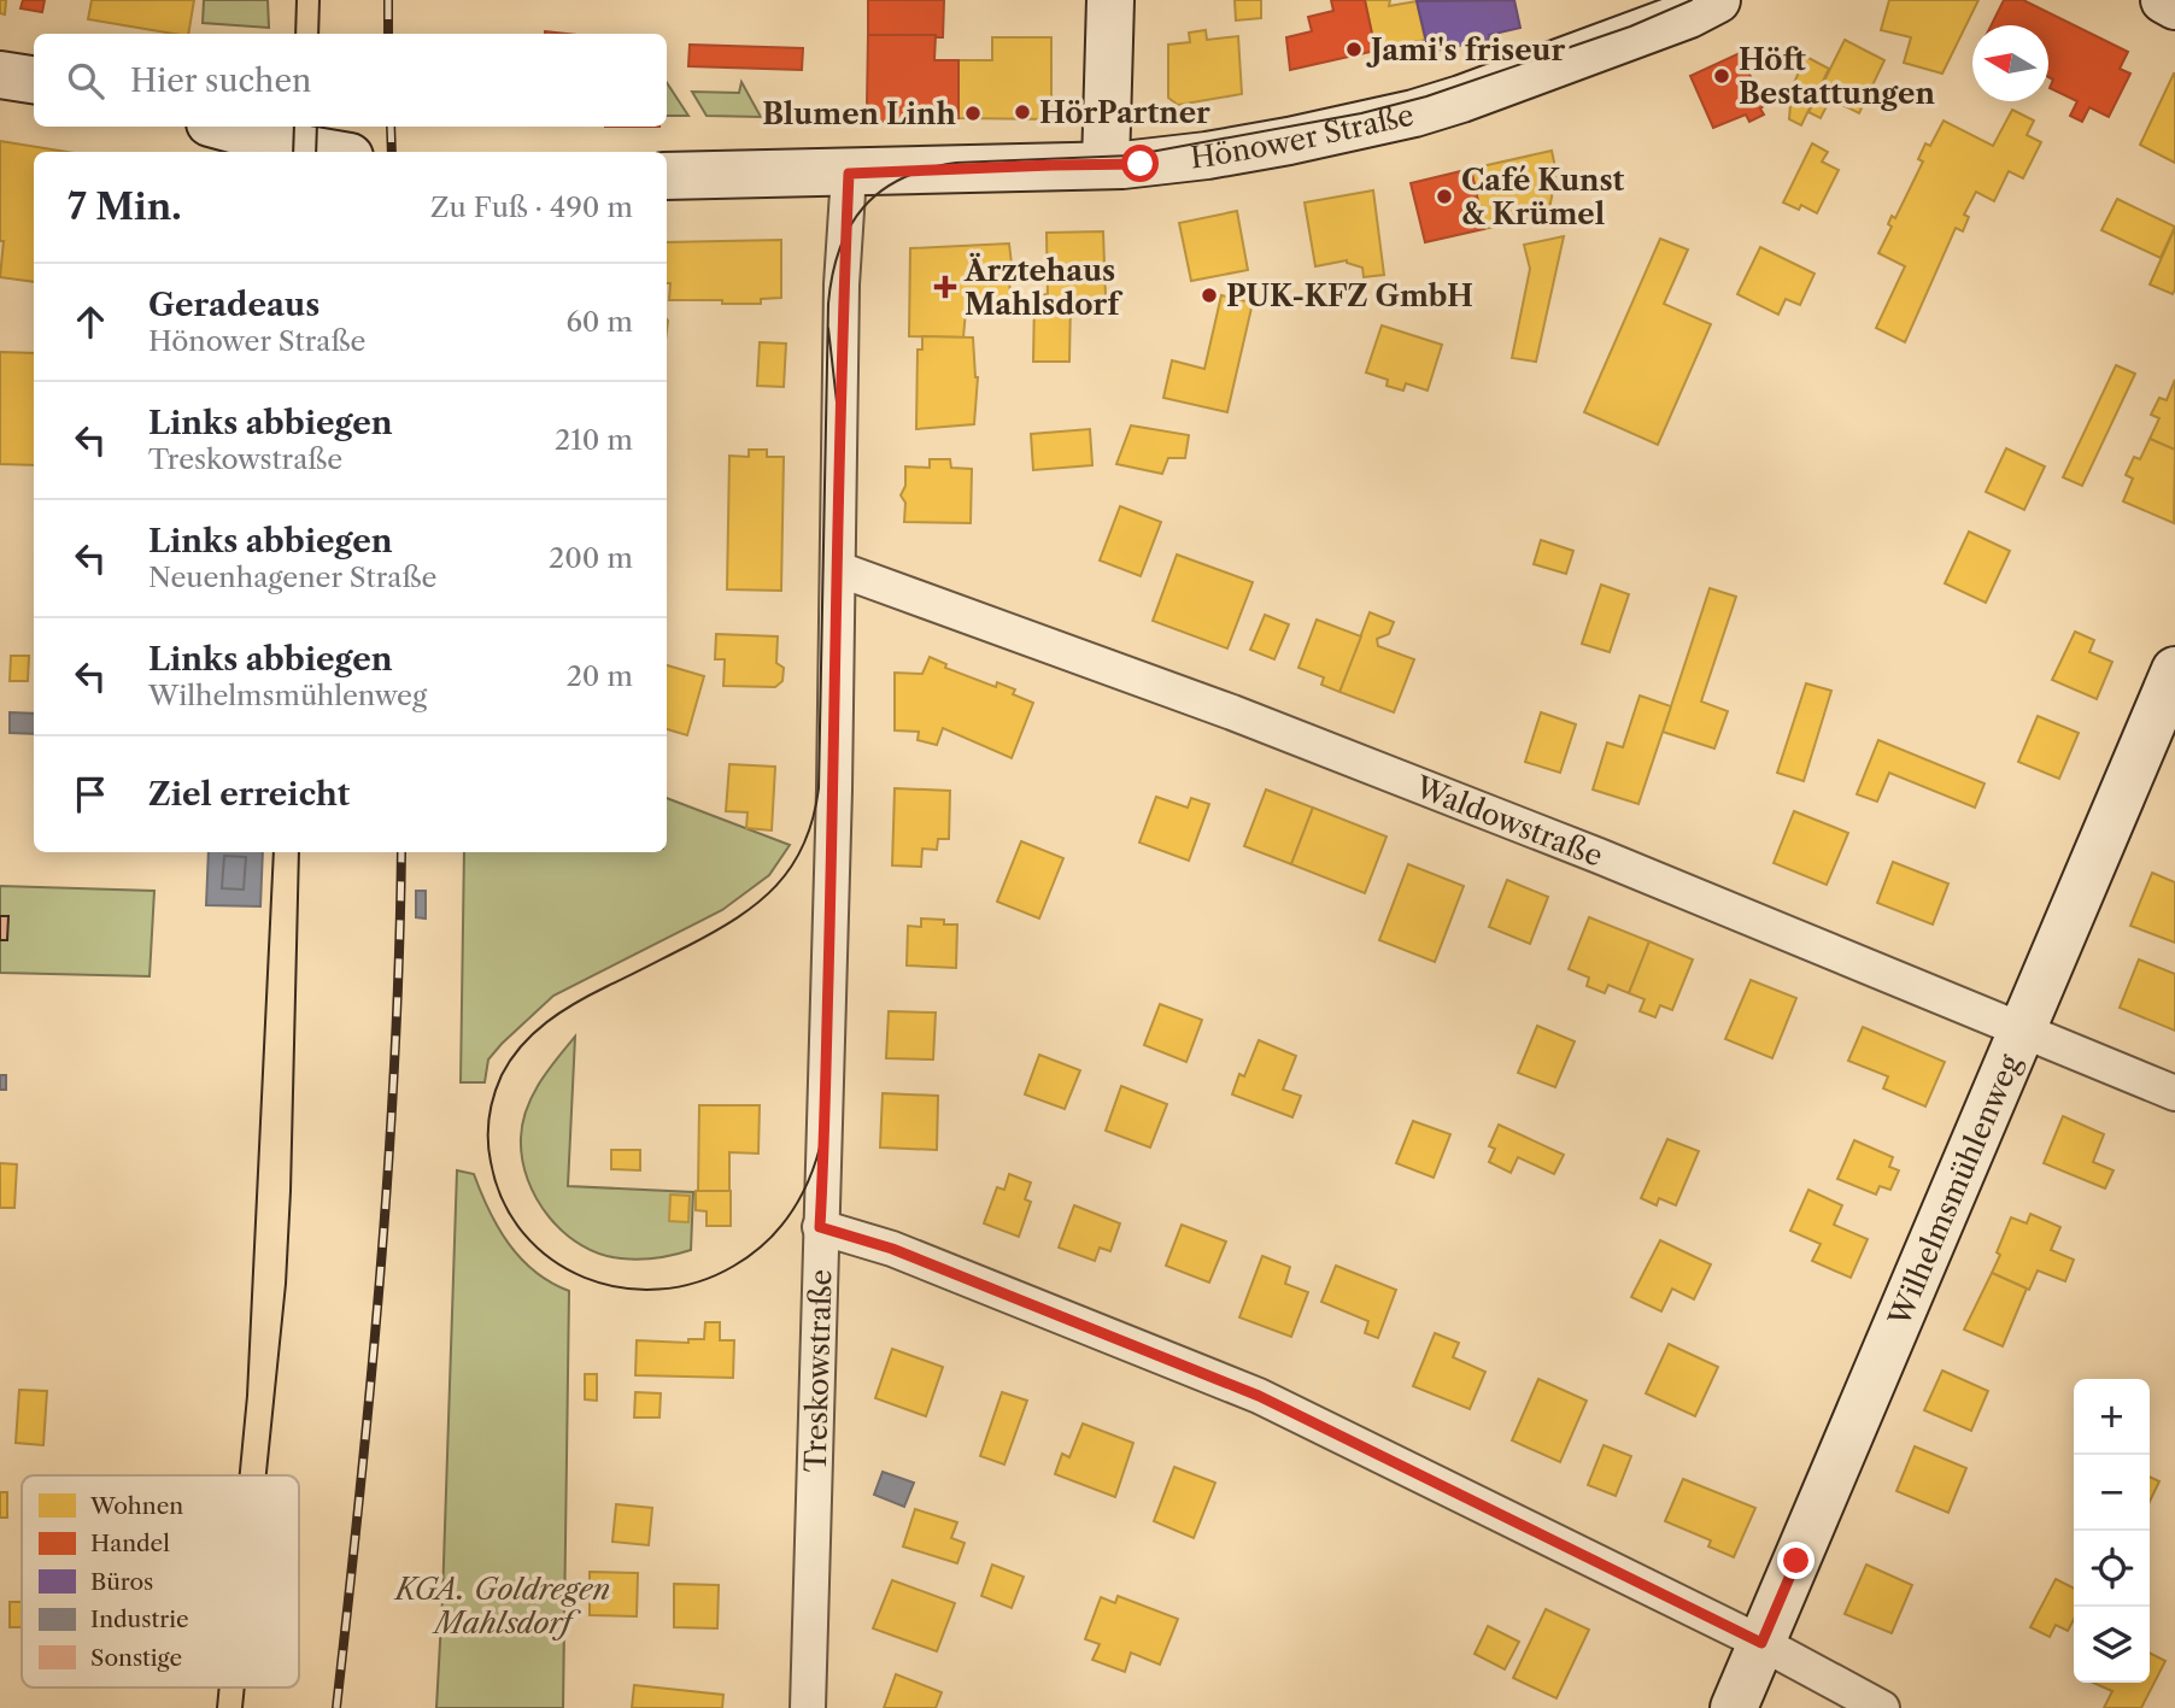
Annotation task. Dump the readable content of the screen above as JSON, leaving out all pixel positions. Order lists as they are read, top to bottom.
{
  "streets": {
    "street": [
      "Hönower Straße",
      "Waldowstraße",
      "Wilhelmsmühlenweg",
      "Treskowstraße"
    ]
  },
  "crossings": [
    ["Hönower Straße", "Treskowstraße"],
    ["Waldowstraße", "Wilhelmsmühlenweg"],
    ["Waldowstraße", "Treskowstraße"]
  ],
  "parks": ["KGA. Goldregen Mahlsdorf"],
  "places": {
    "other": [
      "Jami's friseur",
      "Höft Bestattungen",
      "HörPartner",
      "Blumen Linh",
      "Café Kunst & Krümel",
      "PUK-KFZ GmbH"
    ],
    "health": ["Ärztehaus Mahlsdorf"]
  },
  "legend": [
    "Wohnen",
    "Handel",
    "Büros",
    "Industrie",
    "Sonstige"
  ],
  "north": "left",
  "page": {
    "search": "Hier suchen",
    "heading": ["7 Min.", "Zu Fuß · 490 m"],
    "list": [
      ["Geradeaus", "Hönower Straße", "60 m"],
      ["Links abbiegen", "Treskowstraße", "210 m"],
      ["Links abbiegen", "Neuenhagener Straße", "200 m"],
      ["Links abbiegen", "Wilhelmsmühlenweg", "20 m"],
      "Ziel erreicht"
    ],
    "map_buttons": ["+", "−"]
  }
}
